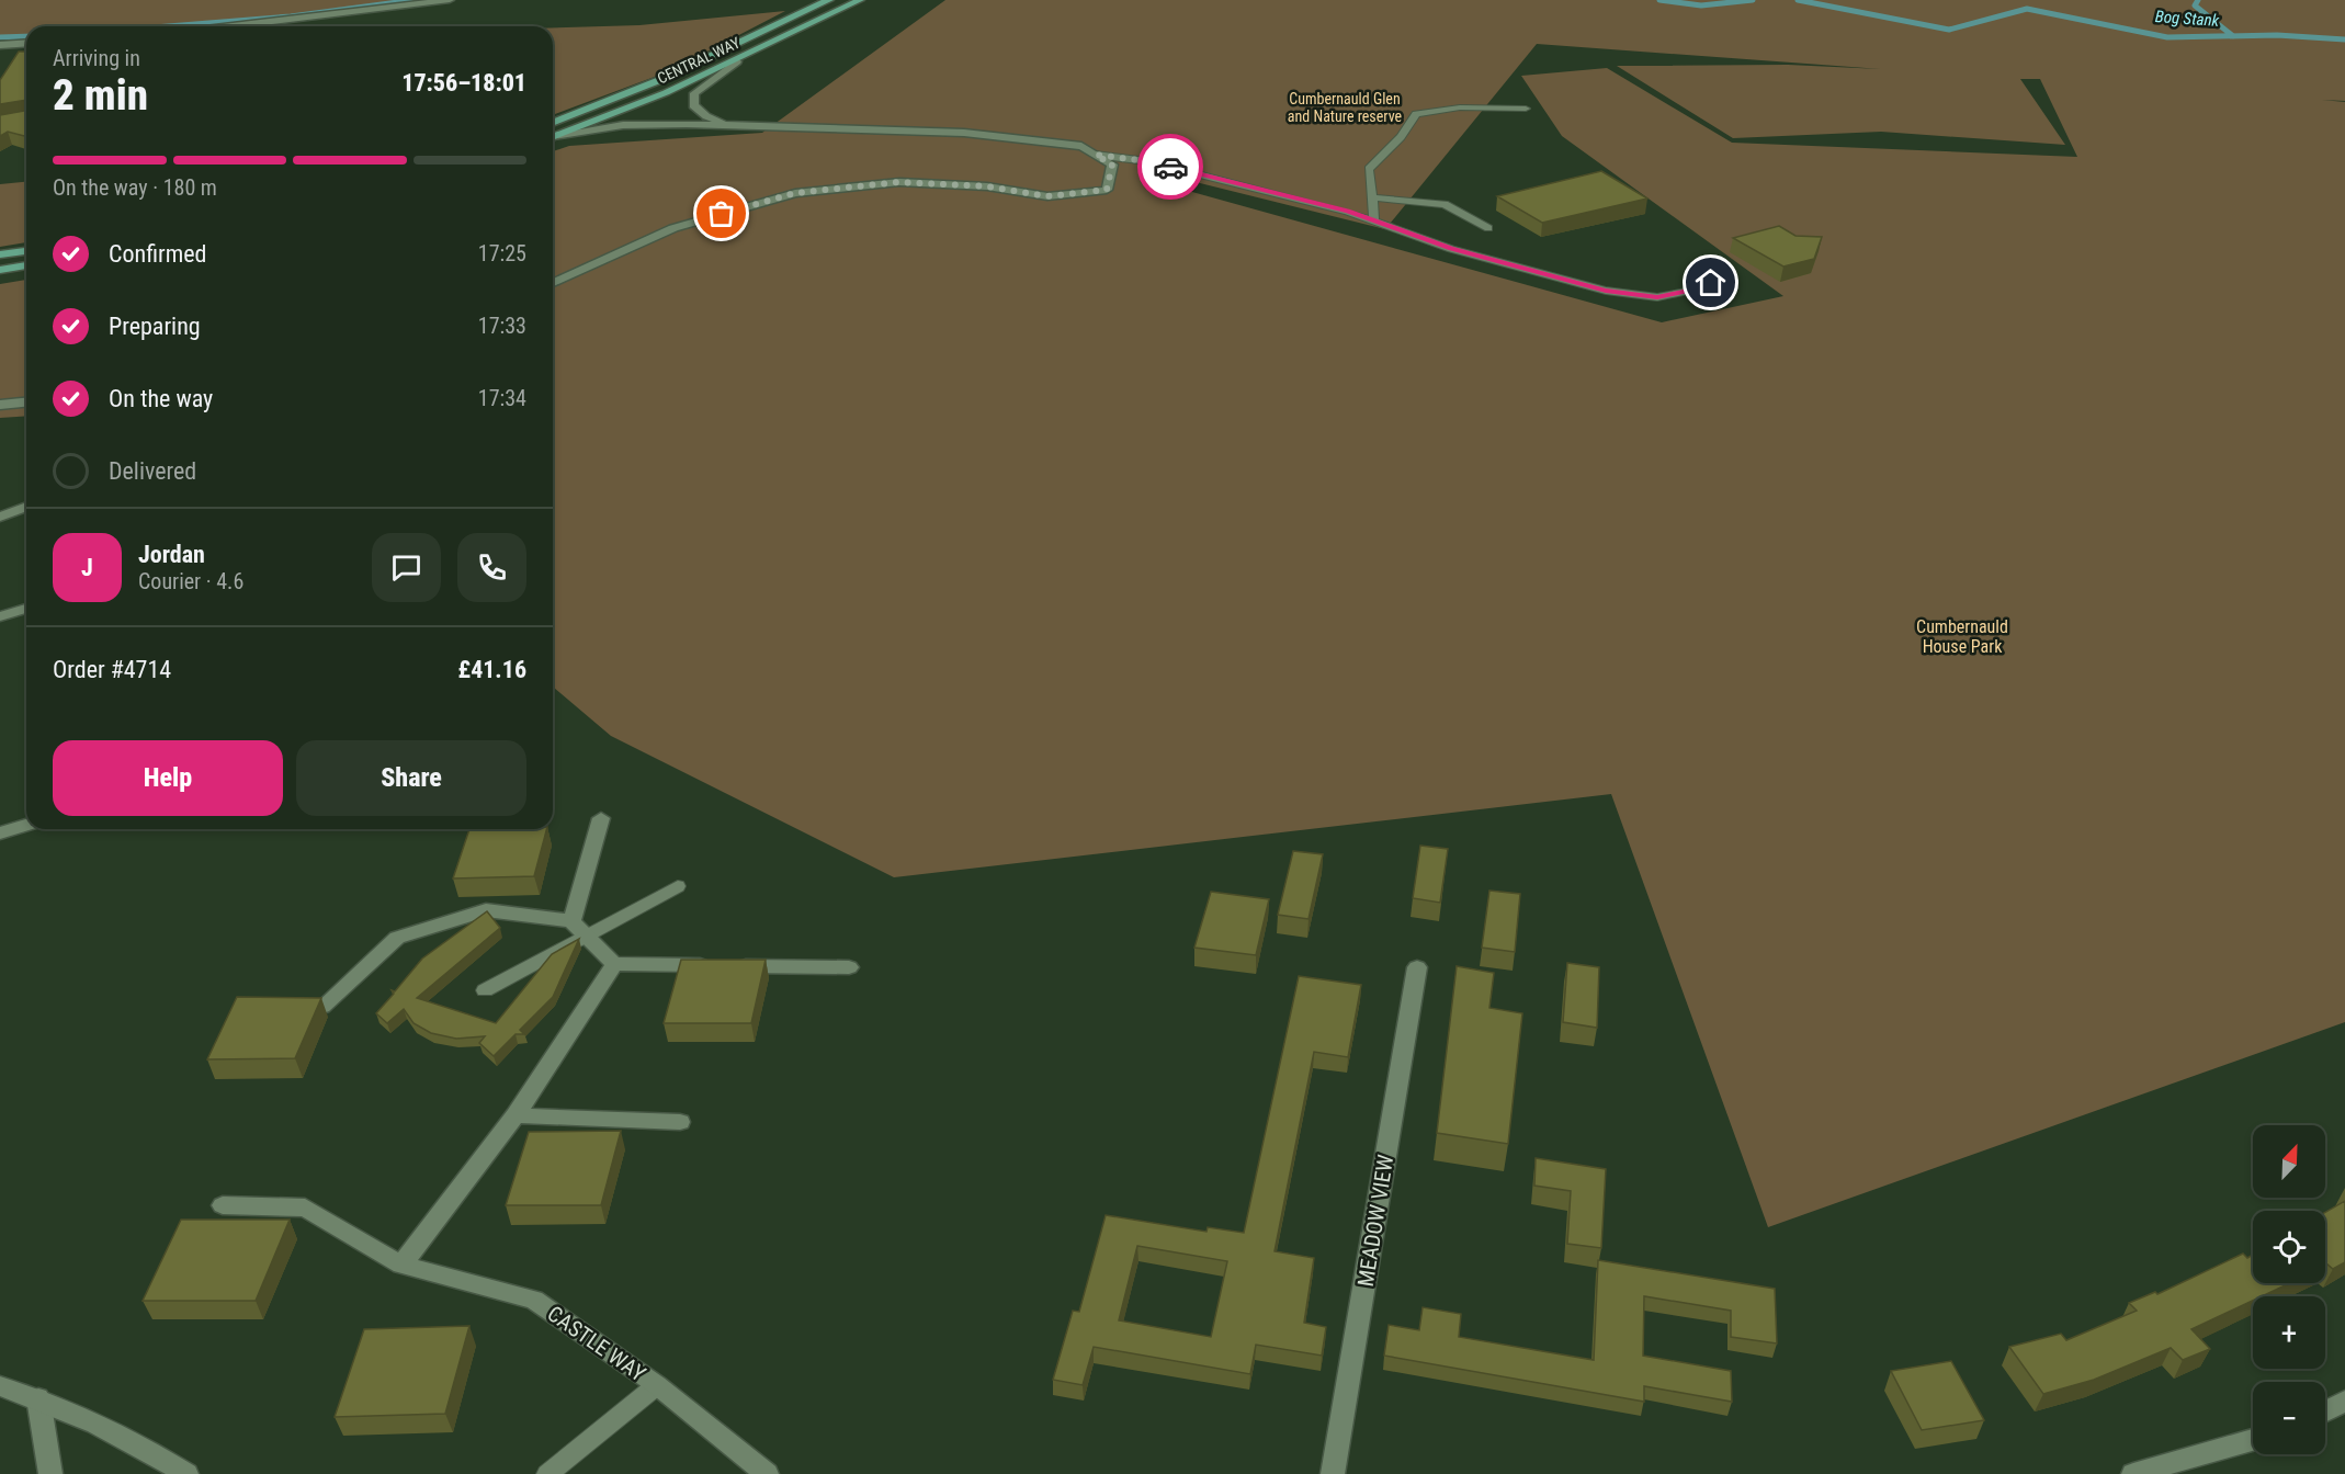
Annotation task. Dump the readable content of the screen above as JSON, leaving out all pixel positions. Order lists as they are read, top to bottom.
{
  "streets": {
    "main road": ["CENTRAL WAY"],
    "street": ["MEADOW VIEW", "CASTLE WAY"]
  },
  "water": ["Bog Stank"],
  "parks": ["Cumbernauld Glen and Nature reserve", "Cumbernauld House Park"],
  "north": "top right",
  "page": {
    "heading": ["2 min", "Arriving in", "17:56–18:01"],
    "panel": [
      "Jordan",
      "Courier · 4.6",
      "Order #4714",
      "£41.16"
    ],
    "bar": "On the way · 180 m",
    "list": [
      ["Confirmed", "17:25"],
      ["Preparing", "17:33"],
      ["On the way", "17:34"],
      "Delivered"
    ],
    "round": "J",
    "buttons": ["Help", "Share"],
    "map_buttons": ["+", "−"]
  }
}
